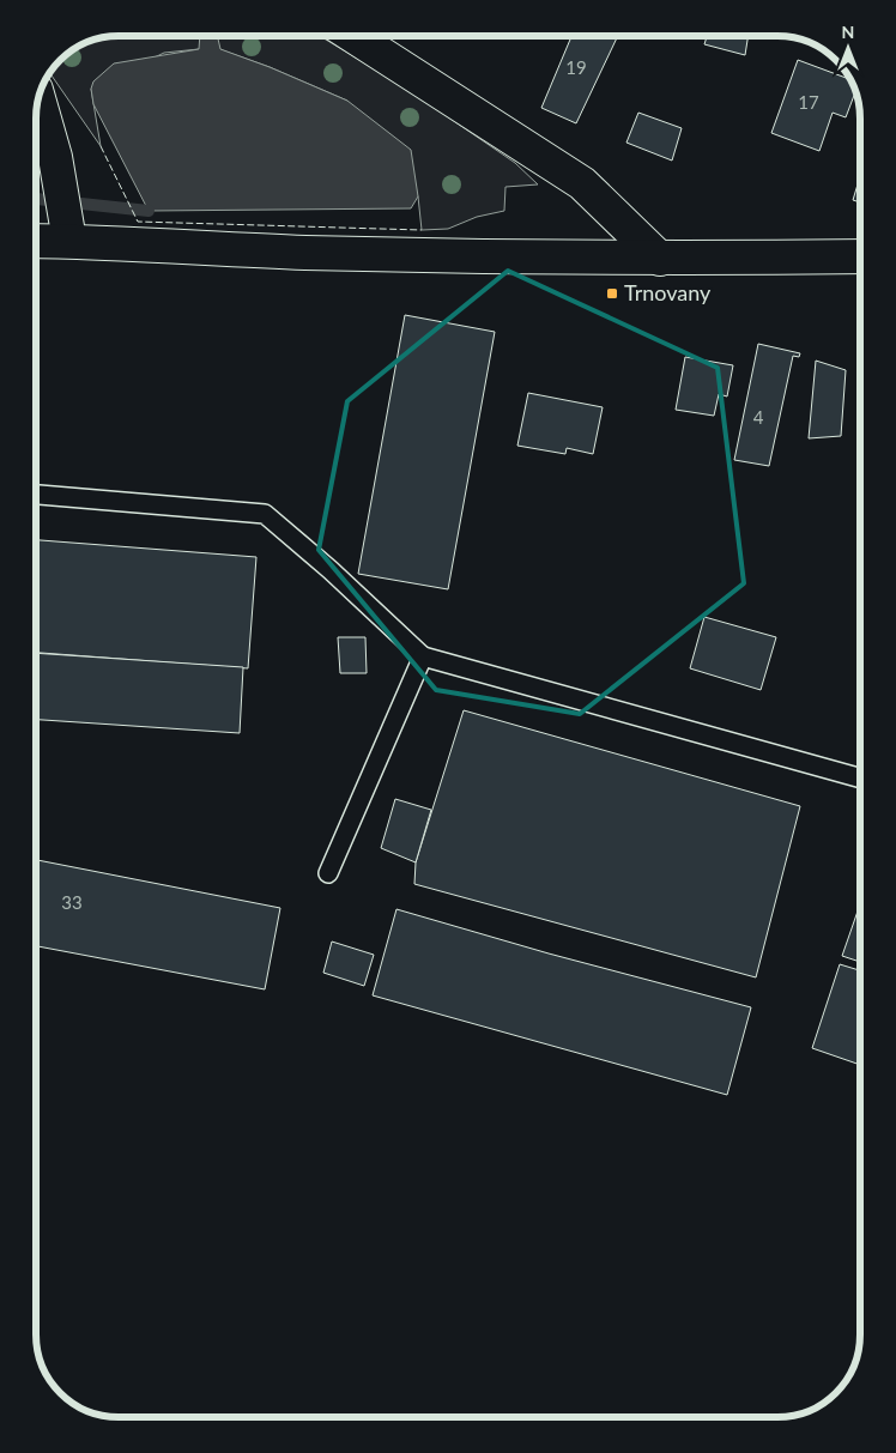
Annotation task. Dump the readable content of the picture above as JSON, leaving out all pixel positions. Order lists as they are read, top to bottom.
{
  "places": {
    "transit": ["Trnovany"]
  },
  "house_numbers": [
    "19",
    "17",
    "4",
    "33"
  ],
  "north": "top"
}
